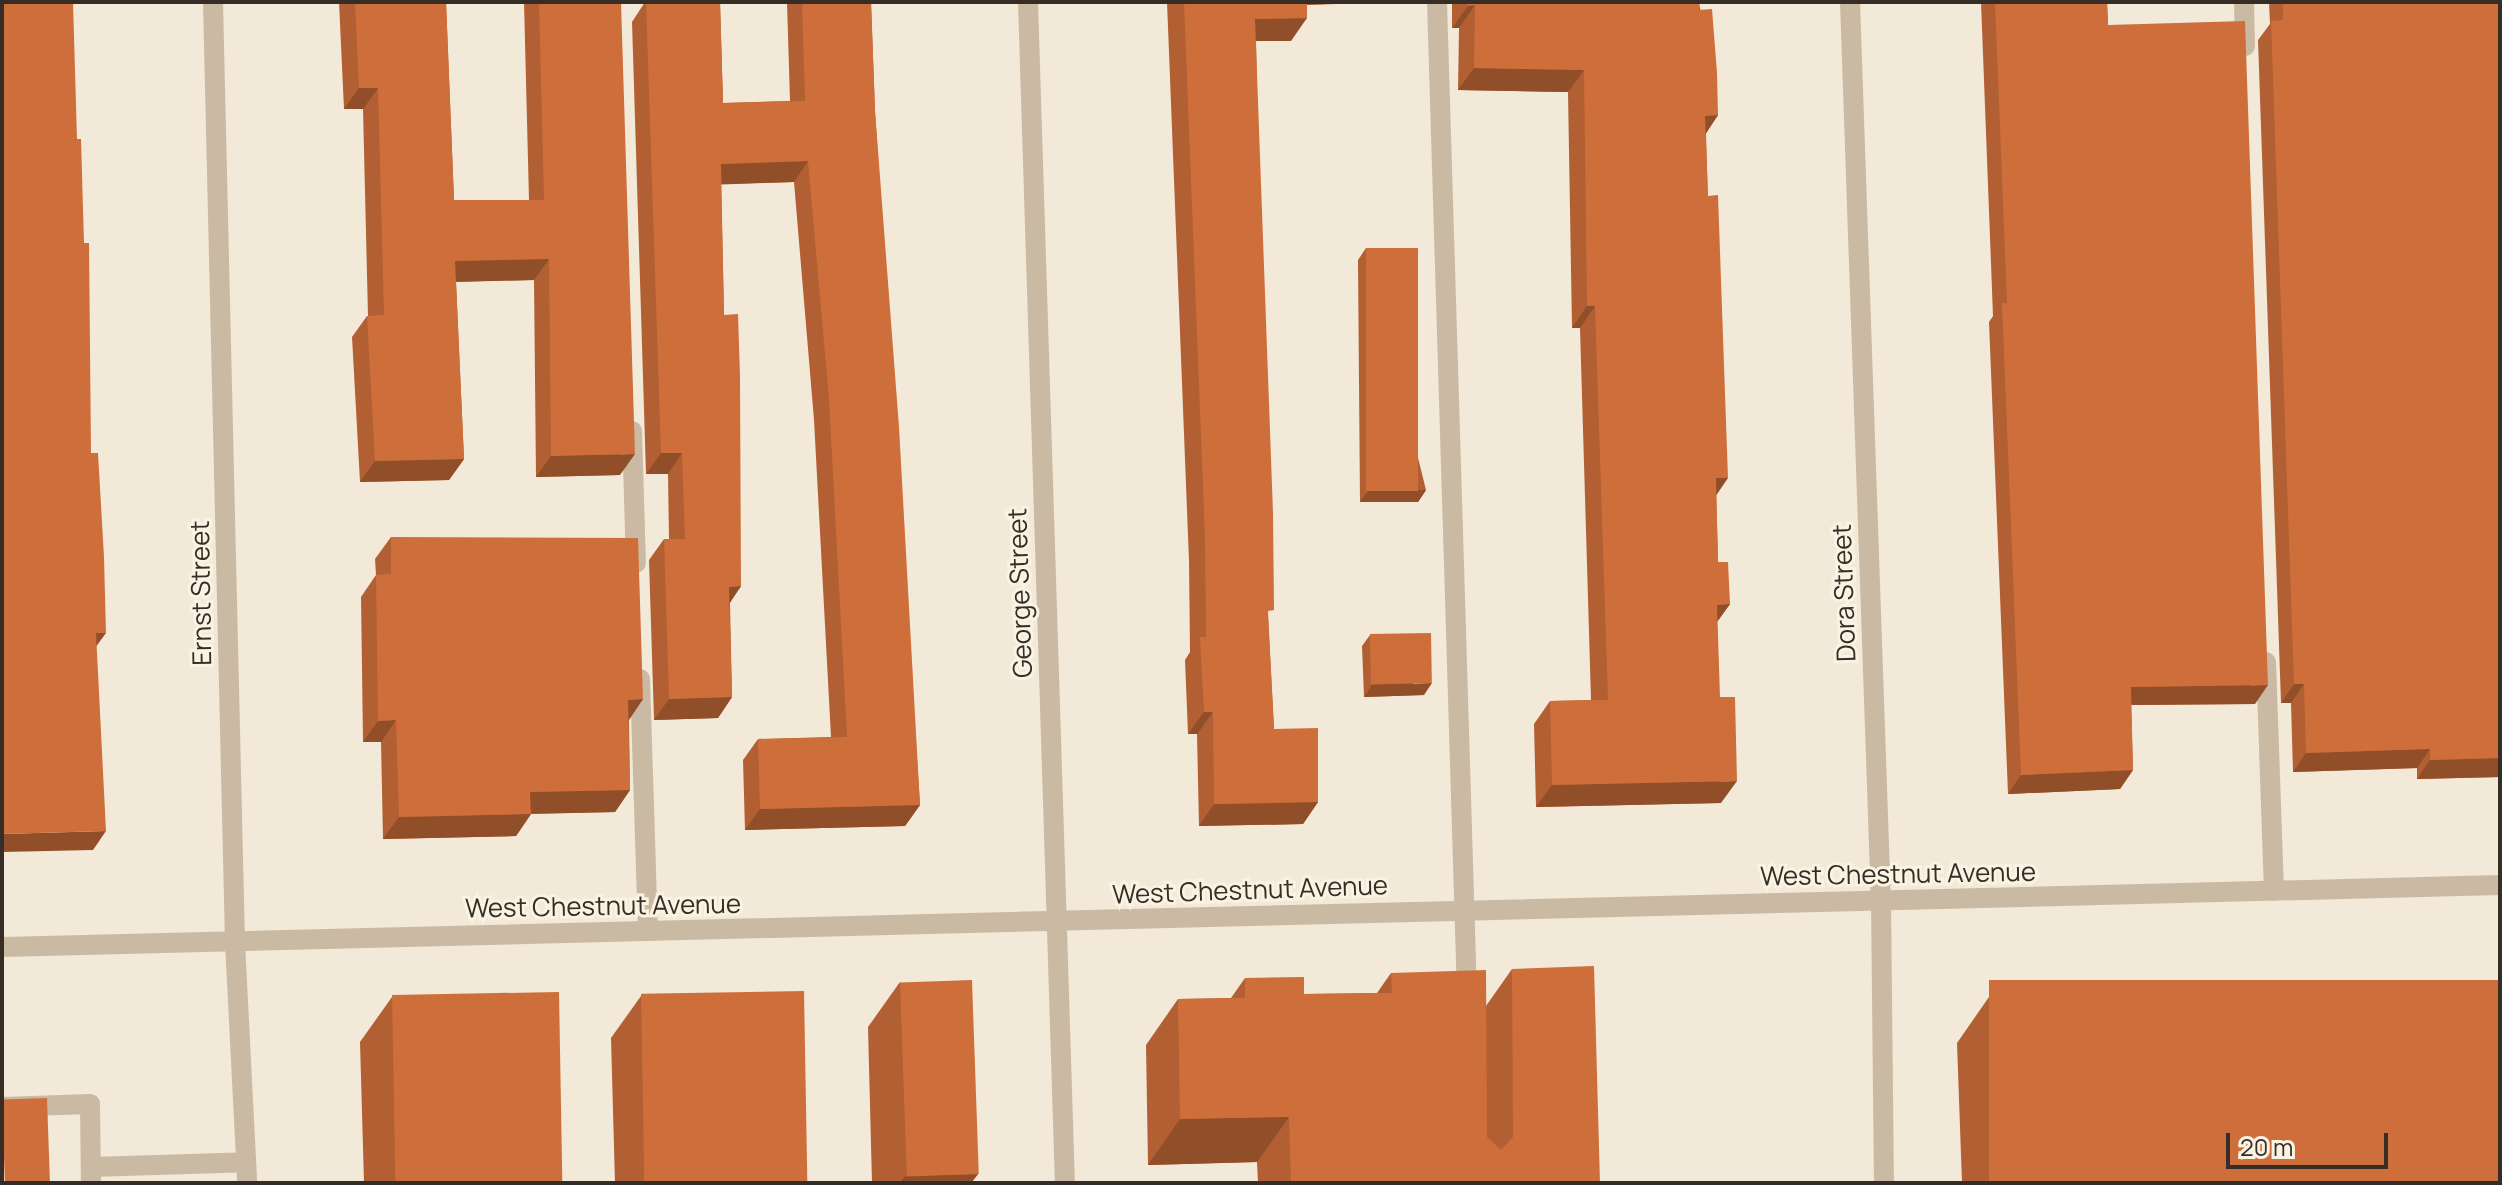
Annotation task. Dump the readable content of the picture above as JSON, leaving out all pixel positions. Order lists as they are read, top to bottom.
{
  "streets": {
    "street": [
      "Ernst Street",
      "George Street",
      "Dora Street",
      "West Chestnut Avenue"
    ]
  },
  "crossings": [
    ["Ernst Street", "West Chestnut Avenue"],
    ["George Street", "West Chestnut Avenue"],
    ["Dora Street", "West Chestnut Avenue"]
  ],
  "scale_bar": "20 m"
}
